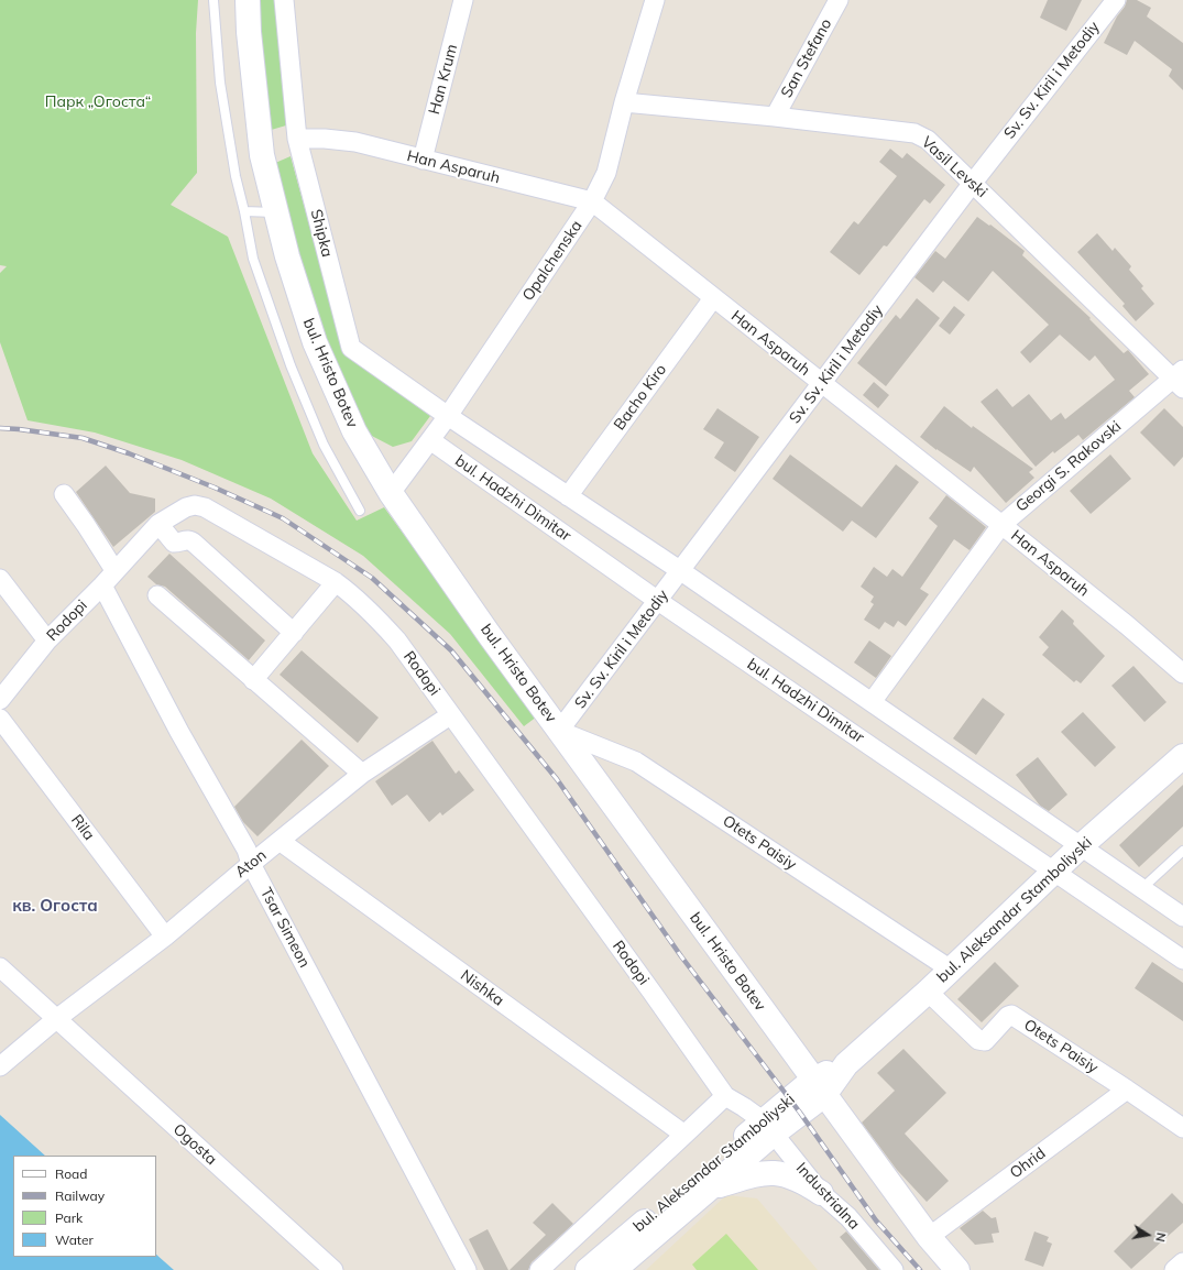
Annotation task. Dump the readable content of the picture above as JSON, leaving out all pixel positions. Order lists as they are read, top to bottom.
{
  "streets": {
    "main road": ["bul. Hristo Botev", "bul. Aleksandar Stamboliyski"],
    "street": [
      "San Stefano",
      "Han Krum",
      "Sv. Sv. Kiril i Metodiy",
      "Han Asparuh",
      "Vasil Levski",
      "Shipka",
      "Opalchenska",
      "Bacho Kiro",
      "Georgi S. Rakovski",
      "bul. Hadzhi Dimitar",
      "Rodopi",
      "Rila",
      "Otets Paisiy",
      "Aton",
      "Tsar Simeon",
      "Nishka",
      "Ogosta",
      "Ohrid",
      "Industrialna"
    ]
  },
  "crossings": [
    ["San Stefano", "Vasil Levski"],
    ["Han Krum", "Han Asparuh"],
    ["Sv. Sv. Kiril i Metodiy", "Han Asparuh"],
    ["Sv. Sv. Kiril i Metodiy", "Vasil Levski"],
    ["Sv. Sv. Kiril i Metodiy", "bul. Hristo Botev"],
    ["Sv. Sv. Kiril i Metodiy", "bul. Hadzhi Dimitar"],
    ["Sv. Sv. Kiril i Metodiy", "Otets Paisiy"],
    ["Han Asparuh", "Shipka"],
    ["Han Asparuh", "Opalchenska"],
    ["Han Asparuh", "Bacho Kiro"],
    ["Han Asparuh", "Georgi S. Rakovski"],
    ["Vasil Levski", "Opalchenska"],
    ["Vasil Levski", "Georgi S. Rakovski"],
    ["Shipka", "Opalchenska"],
    ["Shipka", "bul. Hadzhi Dimitar"],
    ["Opalchenska", "bul. Hristo Botev"],
    ["Opalchenska", "bul. Hadzhi Dimitar"],
    ["bul. Hristo Botev", "Otets Paisiy"],
    ["bul. Hristo Botev", "bul. Aleksandar Stamboliyski"],
    ["bul. Hristo Botev", "Ohrid"],
    ["Bacho Kiro", "bul. Hadzhi Dimitar"],
    ["Georgi S. Rakovski", "bul. Hadzhi Dimitar"],
    ["bul. Hadzhi Dimitar", "bul. Aleksandar Stamboliyski"],
    ["Rodopi", "Aton"],
    ["Rodopi", "bul. Aleksandar Stamboliyski"],
    ["Rodopi", "Tsar Simeon"],
    ["Rodopi", "Industrialna"],
    ["Rila", "Aton"],
    ["Otets Paisiy", "bul. Aleksandar Stamboliyski"],
    ["Otets Paisiy", "Ohrid"],
    ["Aton", "Tsar Simeon"],
    ["Aton", "Nishka"],
    ["Aton", "Ogosta"],
    ["bul. Aleksandar Stamboliyski", "Industrialna"]
  ],
  "districts": ["кв. Огоста"],
  "parks": ["Парк „Огоста“"],
  "legend": [
    "Road",
    "Railway",
    "Park",
    "Water"
  ],
  "north": "right"
}
